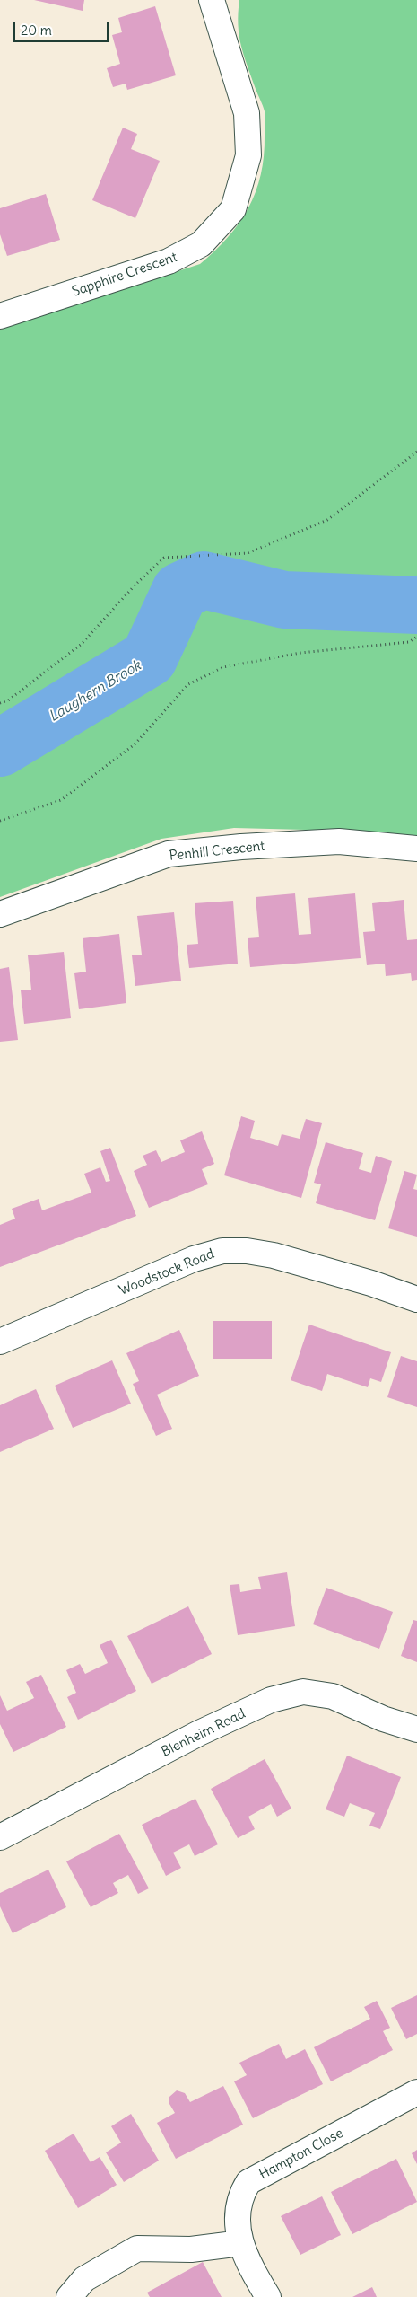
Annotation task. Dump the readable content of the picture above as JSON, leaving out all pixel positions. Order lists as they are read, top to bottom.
{
  "streets": {
    "street": [
      "Sapphire Crescent",
      "Penhill Crescent",
      "Woodstock Road",
      "Blenheim Road",
      "Hampton Close"
    ]
  },
  "water": ["Laughern Brook"],
  "scale_bar": "20 m"
}
